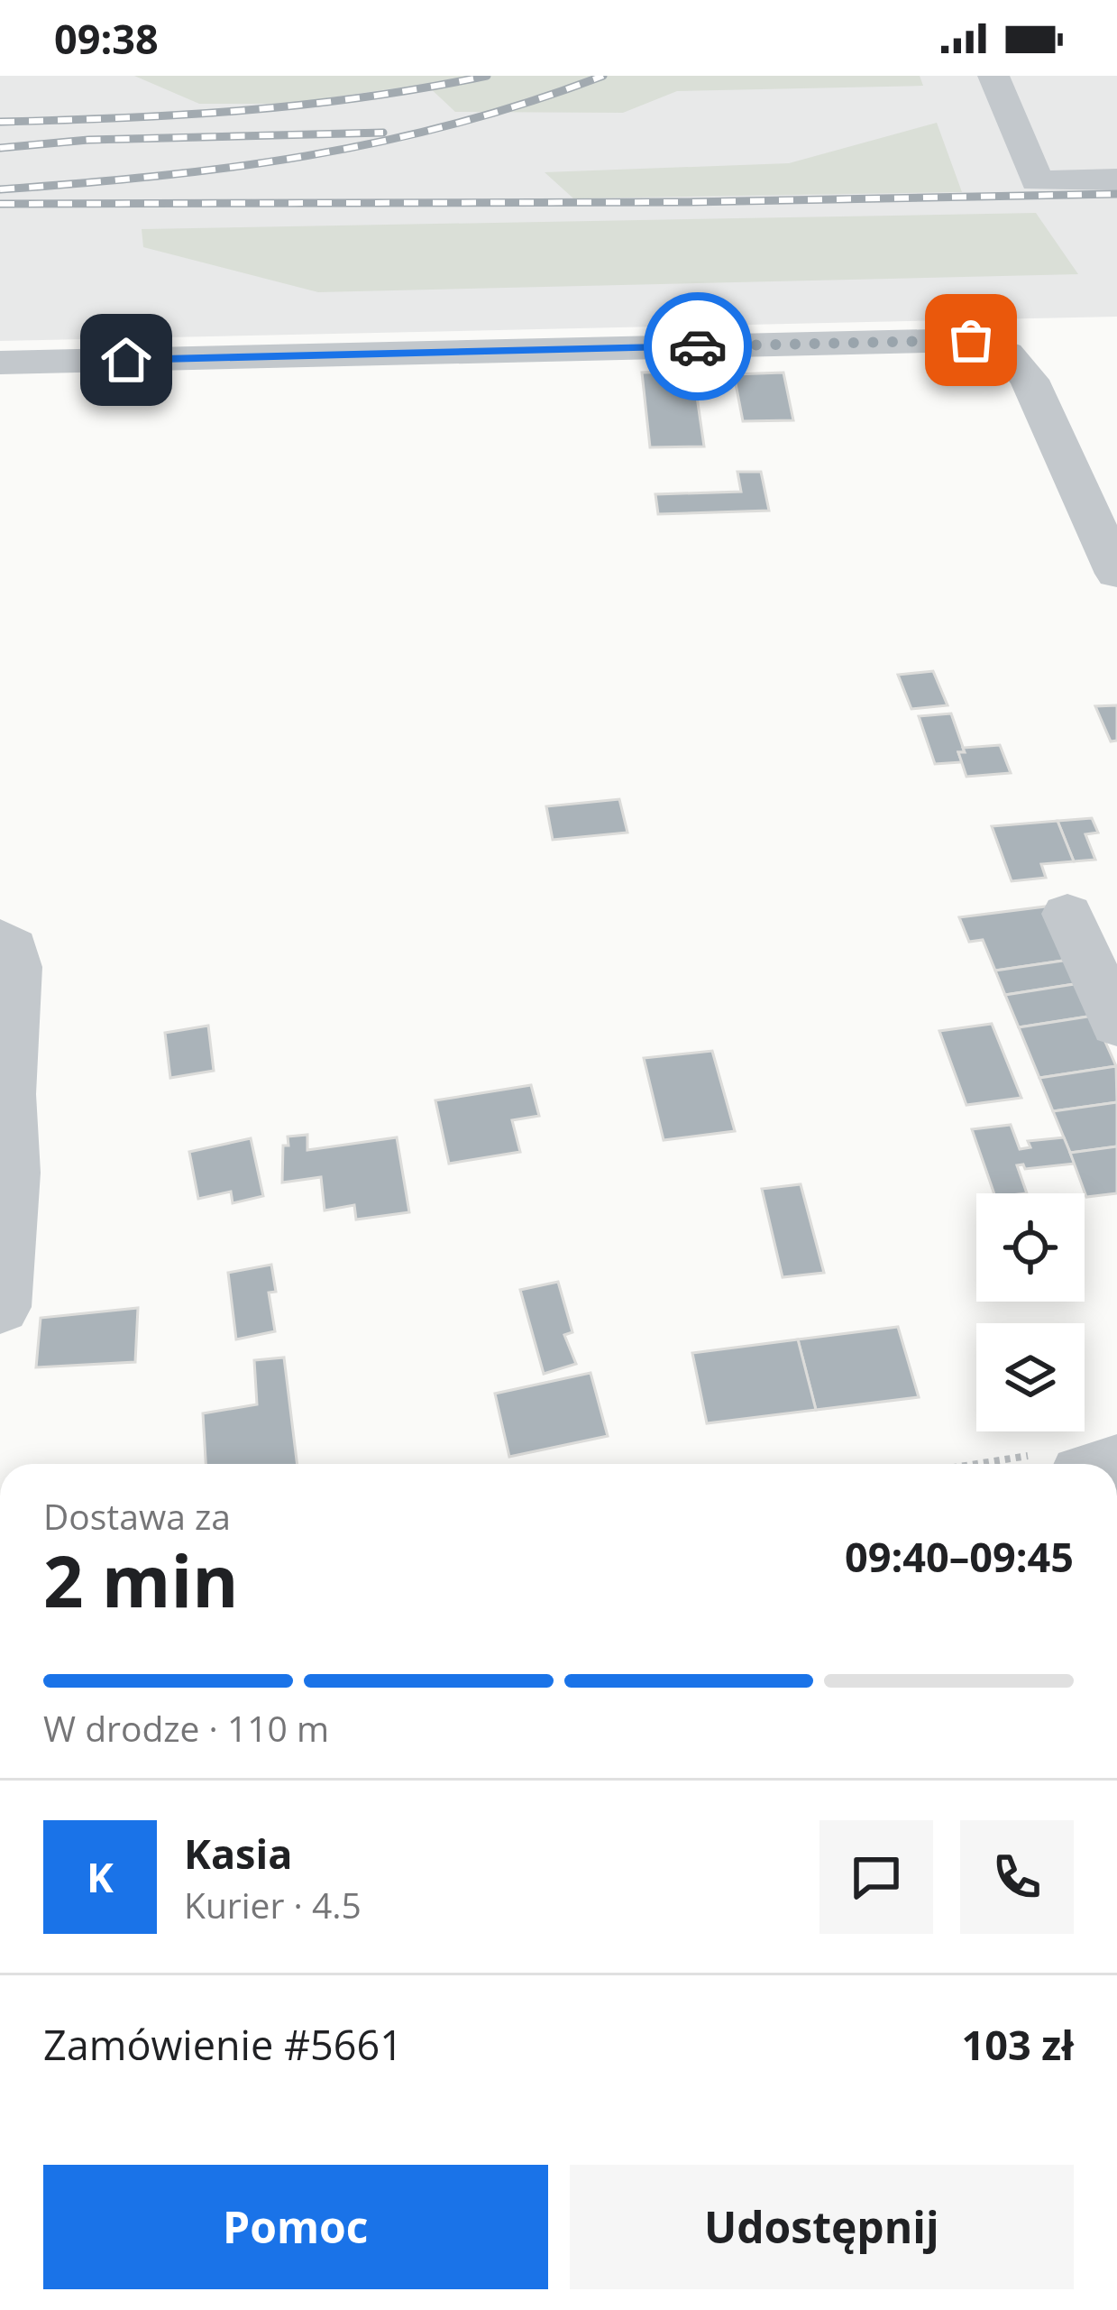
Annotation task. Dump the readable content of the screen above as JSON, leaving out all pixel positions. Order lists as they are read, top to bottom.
{
  "page": {
    "status": "09:38",
    "heading": ["2 min", "Dostawa za", "09:40–09:45"],
    "panel": [
      "Kasia",
      "Kurier · 4.5",
      "Zamówienie #5661",
      "103 zł"
    ],
    "bar": "W drodze · 110 m",
    "round": "K",
    "buttons": ["Pomoc", "Udostępnij"]
  }
}
